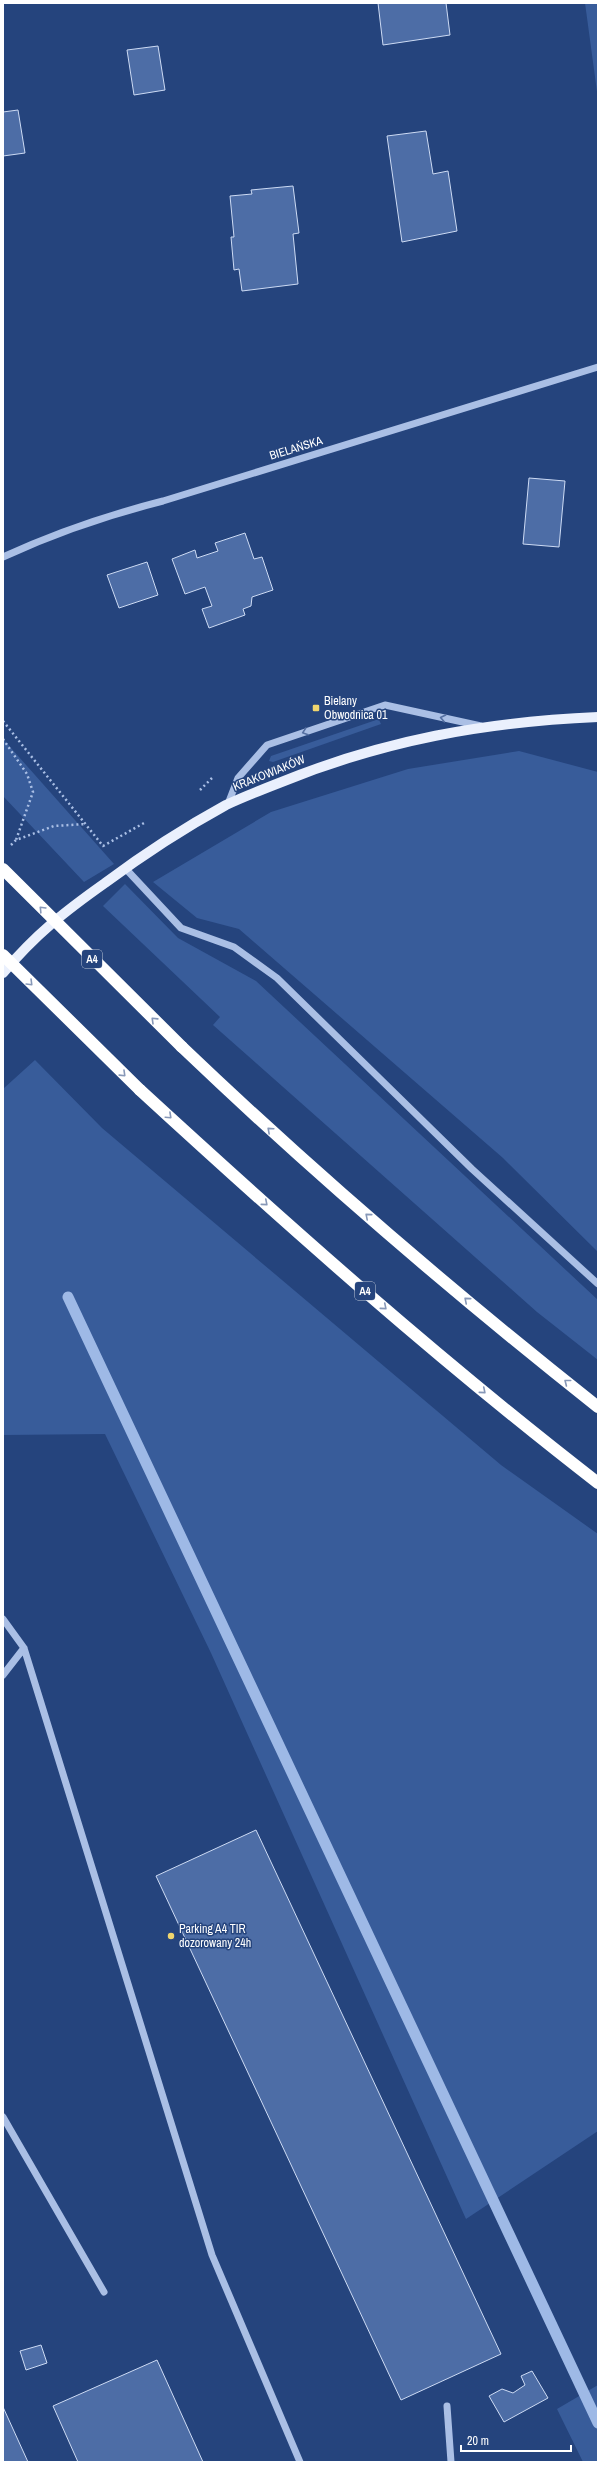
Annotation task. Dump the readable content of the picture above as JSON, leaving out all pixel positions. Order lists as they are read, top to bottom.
{
  "streets": {
    "highway": ["A4"],
    "main road": ["KRAKOWIAKÓW"],
    "street": ["BIELAŃSKA"]
  },
  "places": {
    "transit": ["Bielany Obwodnica 01"],
    "other": ["Parking A4 TIR dozorowany 24h"]
  },
  "scale_bar": "20 m"
}
